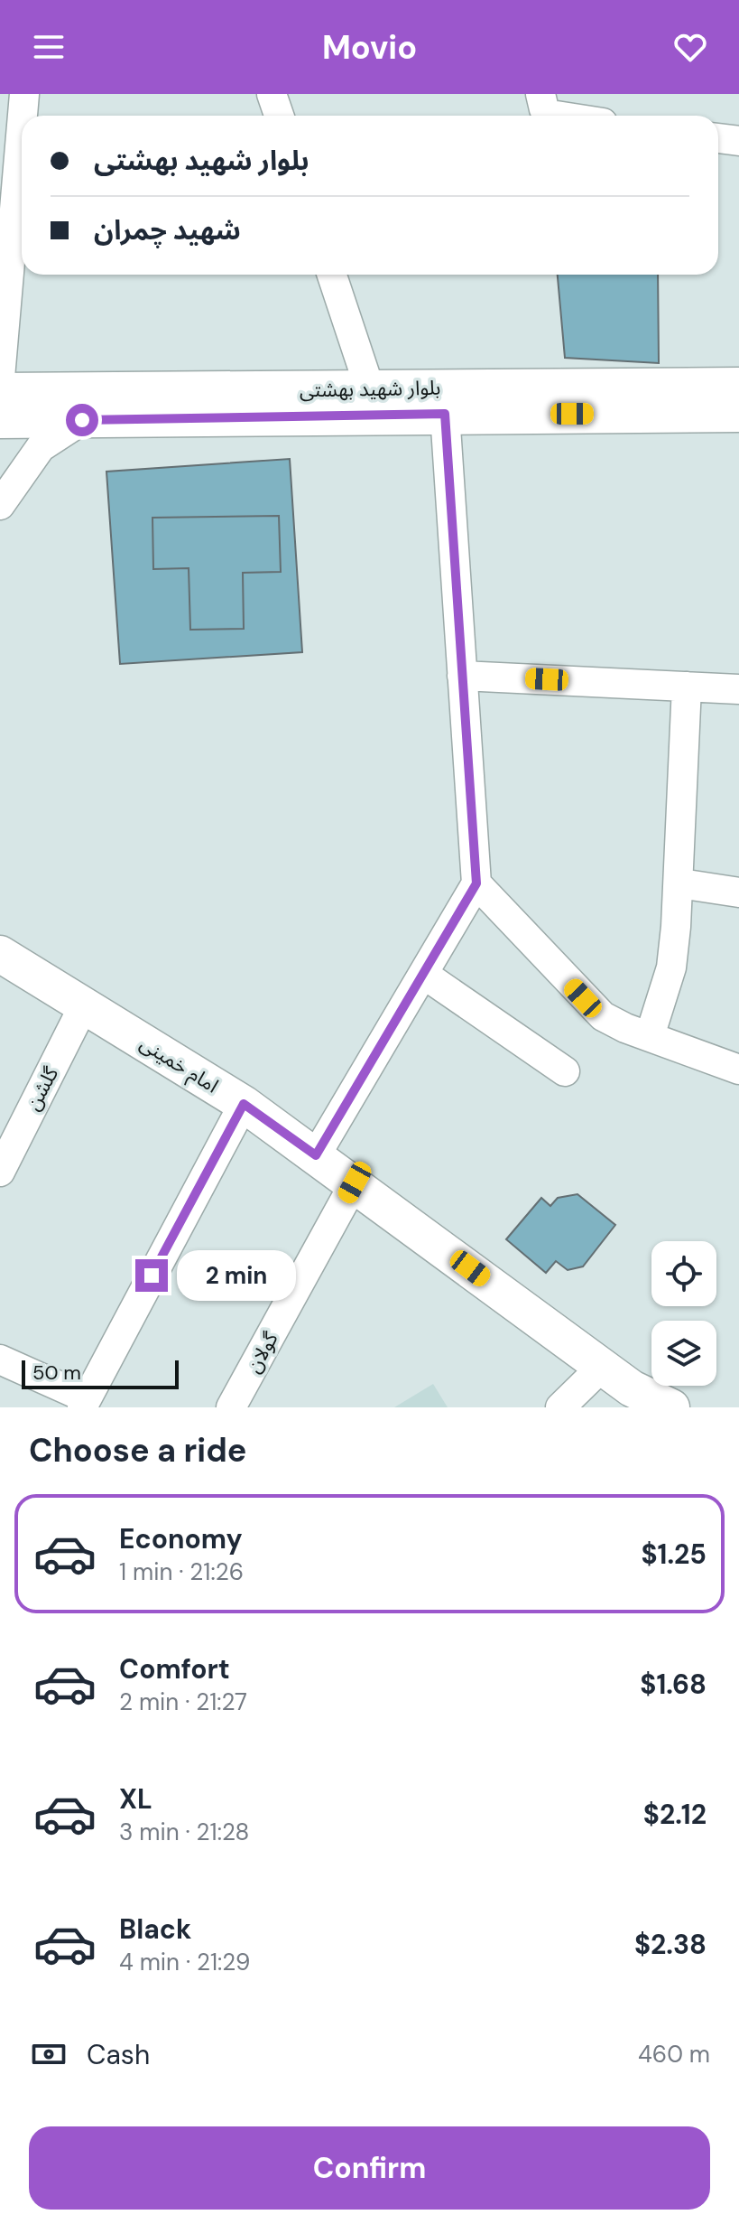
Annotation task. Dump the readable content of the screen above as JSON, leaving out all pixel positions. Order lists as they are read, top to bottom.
{
  "streets": {
    "main road": ["بلوار شهید بهشتی", "امام خمینی"],
    "street": ["گلشن", "گولان"]
  },
  "crossings": [
    ["امام خمینی", "گلشن"],
    ["امام خمینی", "گولان"]
  ],
  "scale_bar": "50 m",
  "page": {
    "header": "Movio",
    "banner": ["بلوار شهید بهشتی", "شهید چمران"],
    "bubble": "2 min",
    "scale": "50 m",
    "heading": "Choose a ride",
    "list": [
      {
        "name": "Economy",
        "note": "1 min · 21:26",
        "value": "$1.25"
      },
      {
        "name": "Comfort",
        "note": "2 min · 21:27",
        "value": "$1.68"
      },
      {
        "name": "XL",
        "note": "3 min · 21:28",
        "value": "$2.12"
      },
      {
        "name": "Black",
        "note": "4 min · 21:29",
        "value": "$2.38"
      }
    ],
    "pay": ["Cash", "460 m"],
    "buttons": "Confirm"
  }
}
